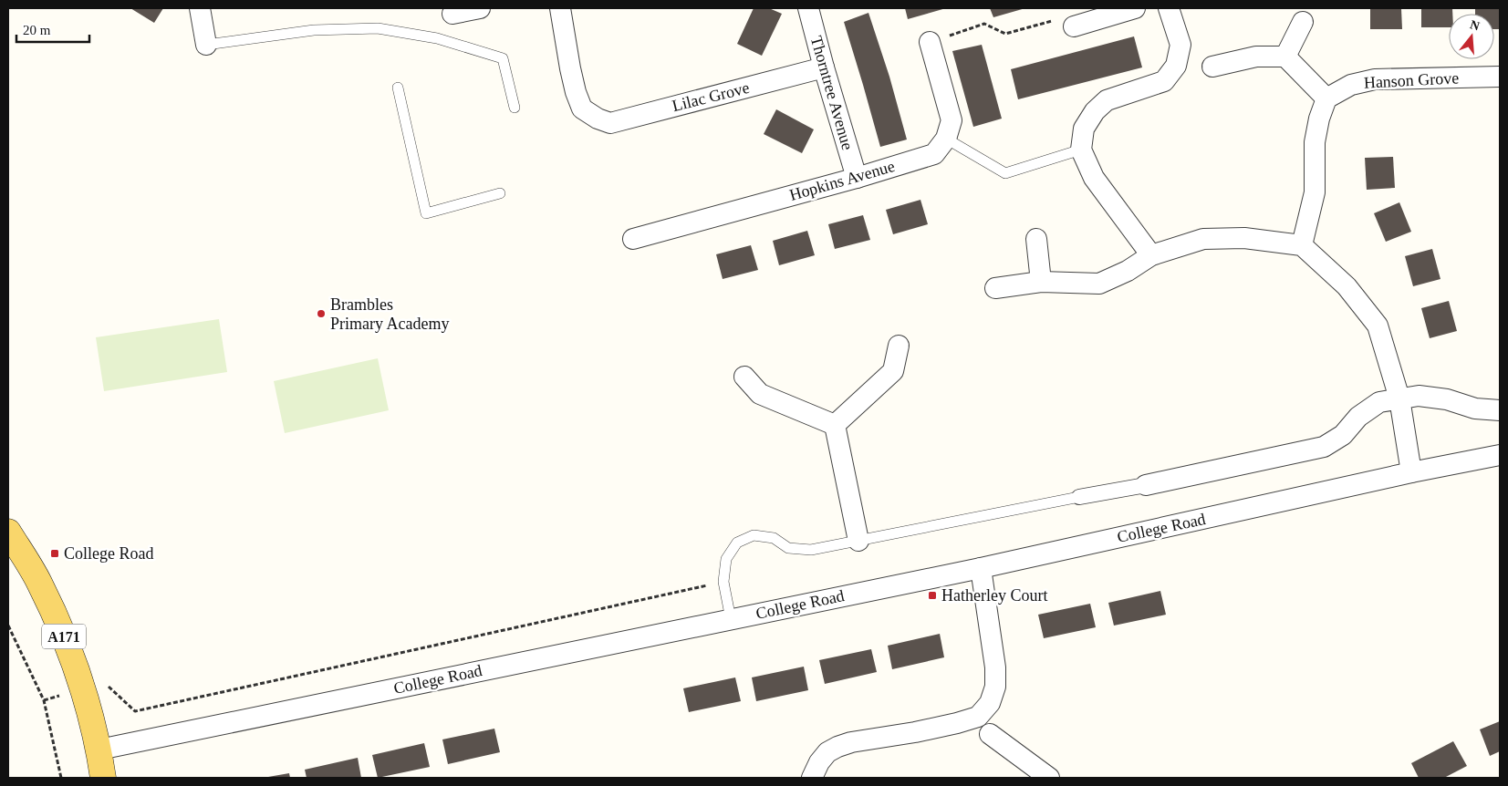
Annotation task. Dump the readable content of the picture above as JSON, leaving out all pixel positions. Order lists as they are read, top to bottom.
{
  "streets": {
    "main road": ["A171"],
    "street": [
      "Hanson Grove",
      "Thorntree Avenue",
      "Lilac Grove",
      "Hopkins Avenue",
      "College Road"
    ]
  },
  "crossings": [
    ["Thorntree Avenue", "Lilac Grove"],
    ["Thorntree Avenue", "Hopkins Avenue"],
    ["College Road", "A171"]
  ],
  "places": {
    "other": ["Brambles Primary Academy"],
    "transit": ["College Road", "Hatherley Court"]
  },
  "scale_bar": "20 m",
  "north": "top"
}
